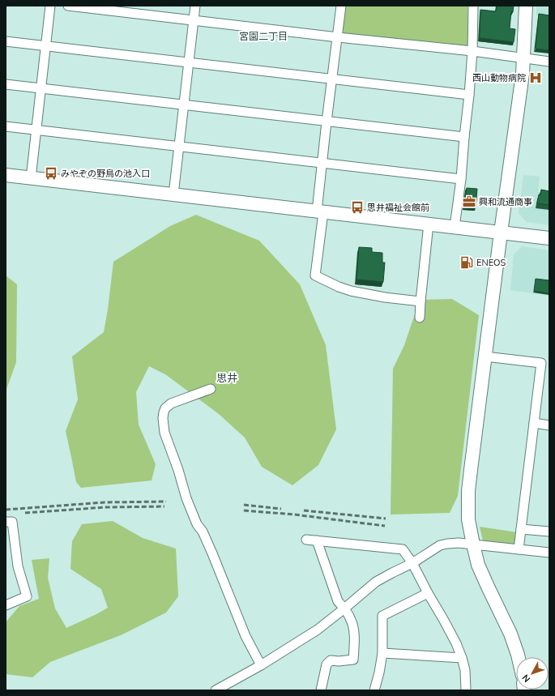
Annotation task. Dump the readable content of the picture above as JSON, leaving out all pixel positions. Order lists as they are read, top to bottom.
{
  "districts": ["宮園二丁目", "思井"],
  "places": {
    "hospital": ["西山動物病院"],
    "bus stop": ["みやぞの野鳥の池入口", "思井福祉会館前"],
    "office": ["興和流通商事"],
    "fuel station": ["ENEOS"]
  },
  "north": "bottom left"
}
